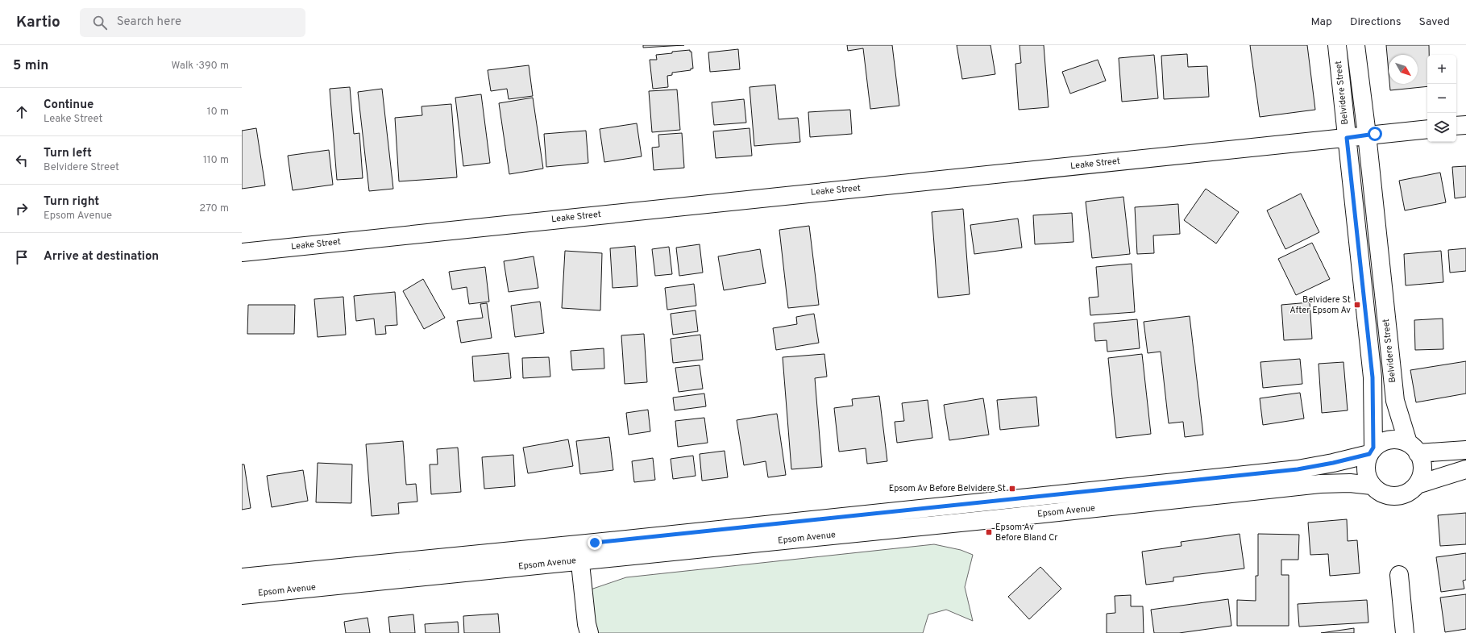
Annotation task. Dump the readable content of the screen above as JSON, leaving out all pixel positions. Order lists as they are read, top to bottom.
{
  "streets": {
    "street": ["Belvidere Street", "Leake Street", "Epsom Avenue"]
  },
  "crossings": [
    ["Belvidere Street", "Leake Street"],
    ["Belvidere Street", "Epsom Avenue"]
  ],
  "places": {
    "transit": ["Belvidere St After Epsom Av", "Epsom Av Before Belvidere St", "Epsom Av Before Bland Cr"]
  },
  "north": "bottom right",
  "page": {
    "header": "Kartio",
    "search": "Search here",
    "nav": ["Map", "Directions", "Saved"],
    "heading": ["5 min", "Walk · 390 m"],
    "map_buttons": ["+", "−"],
    "list": [
      ["Continue", "Leake Street", "10 m"],
      ["Turn left", "Belvidere Street", "110 m"],
      ["Turn right", "Epsom Avenue", "270 m"],
      "Arrive at destination"
    ]
  }
}
